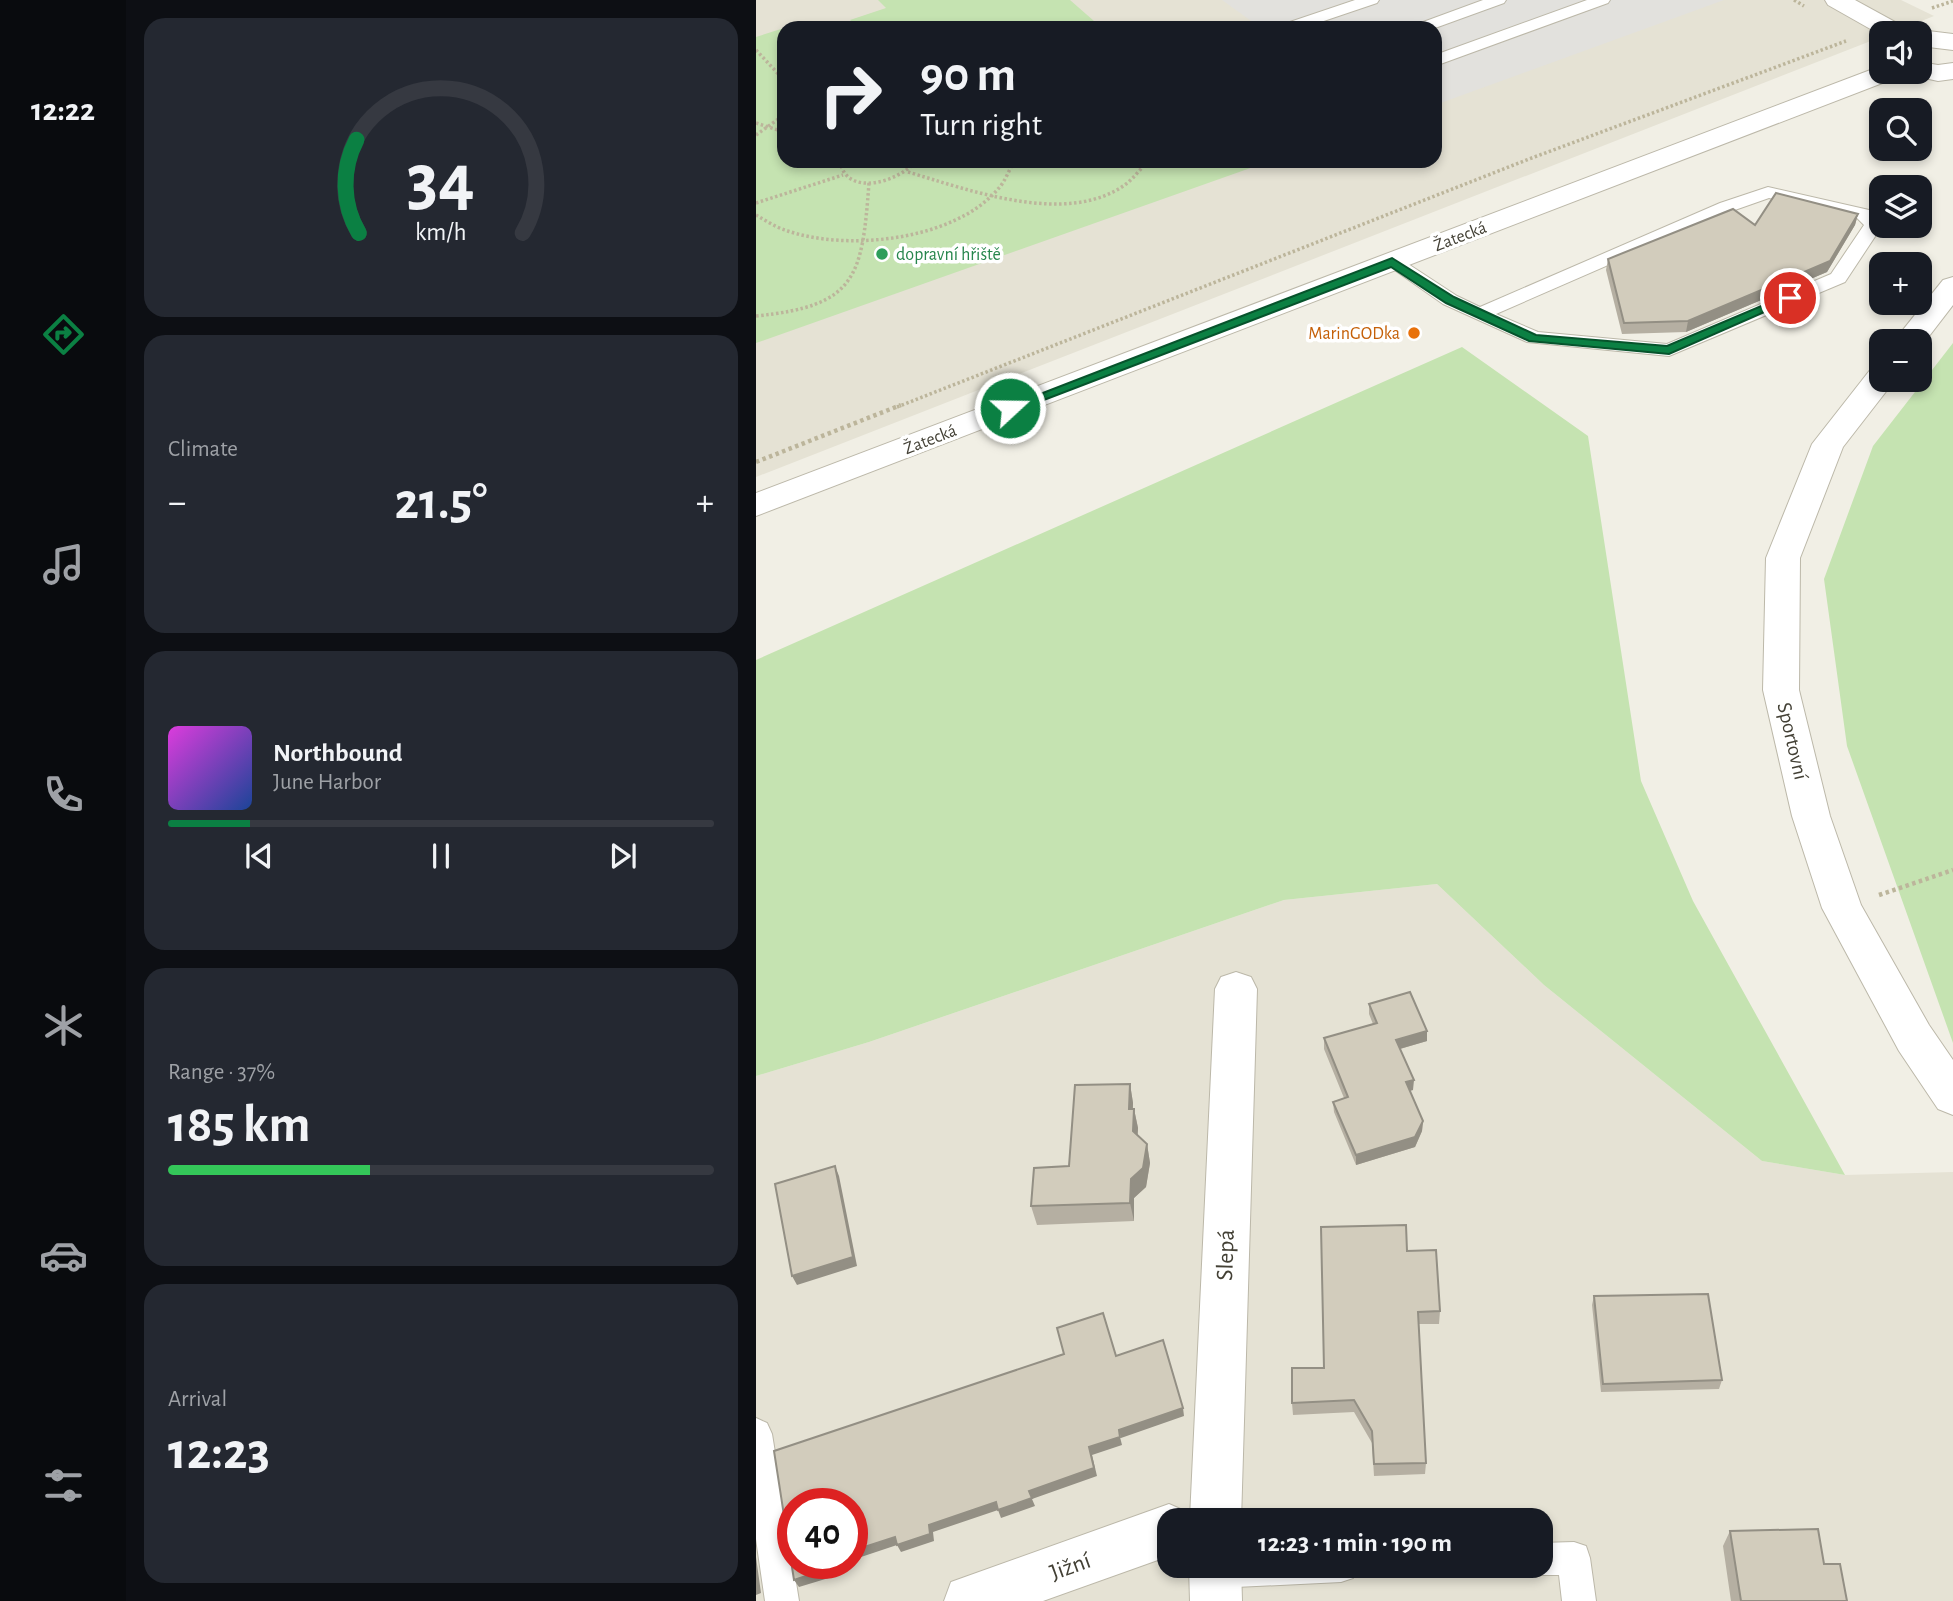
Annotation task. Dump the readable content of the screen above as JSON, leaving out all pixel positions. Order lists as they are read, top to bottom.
{
  "streets": {
    "street": [
      "Žatecká",
      "Sportovní",
      "Slepá",
      "Jižní"
    ]
  },
  "places": ["dopravní hřiště", "MarinGODka"],
  "page": {
    "tabs": "12:22",
    "map_buttons": ["+", "−"],
    "turn": ["90 m", "Turn right"],
    "tile": [
      "Climate",
      ["Range · 37%", "185 km"],
      ["Arrival", "12:23"]
    ],
    "heat": ["−", "21.5°", "+"],
    "song": ["Northbound", "June Harbor"],
    "limit": "40",
    "trip": "12:23 · 1 min · 190 m",
    "gauge": ["34", "km/h"]
  }
}
